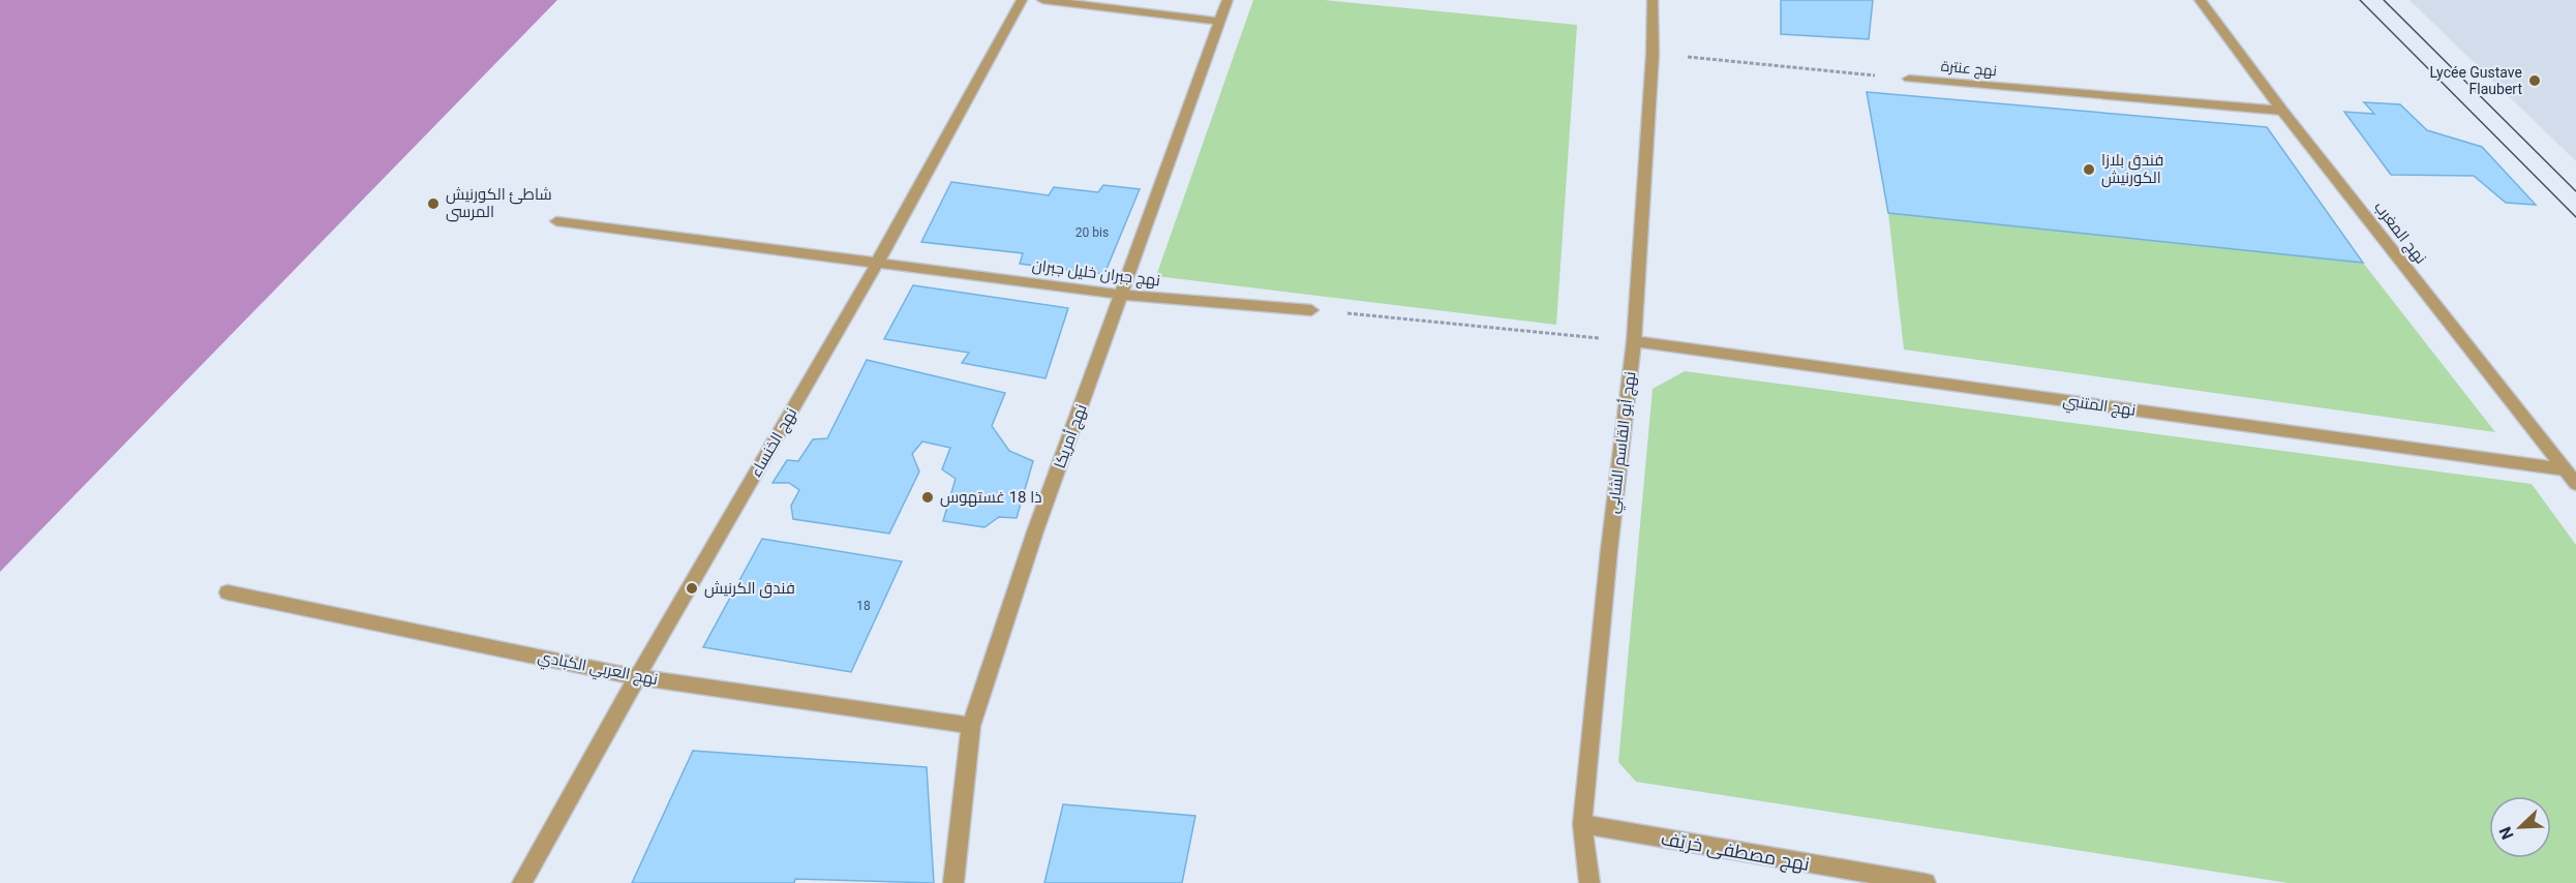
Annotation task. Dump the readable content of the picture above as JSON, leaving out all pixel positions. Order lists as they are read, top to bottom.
{
  "streets": {
    "street": [
      "نهج عنترة",
      "نهج المغرب",
      "نهج جبران خليل جبران",
      "نهج المتنبي",
      "نهج أمريكا",
      "نهج الخنساء",
      "نهج أبو القاسم الشابي",
      "نهج العربي الكبادي",
      "نهج مصطفى خريّف"
    ]
  },
  "crossings": [
    ["نهج عنترة", "نهج المغرب"],
    ["نهج المغرب", "نهج المتنبي"],
    ["نهج جبران خليل جبران", "نهج أمريكا"],
    ["نهج جبران خليل جبران", "نهج الخنساء"],
    ["نهج المتنبي", "نهج أبو القاسم الشابي"],
    ["نهج أمريكا", "نهج العربي الكبادي"],
    ["نهج الخنساء", "نهج العربي الكبادي"],
    ["نهج أبو القاسم الشابي", "نهج مصطفى خريّف"]
  ],
  "places": [
    "Lycée Gustave Flaubert",
    "فندق بلازا الكورنيش",
    "شاطئ الكورنيش المرسى",
    "ذا 18 غستهوس",
    "فندق الكرنيش"
  ],
  "house_numbers": ["20 bis", "18"],
  "north": "bottom left"
}
